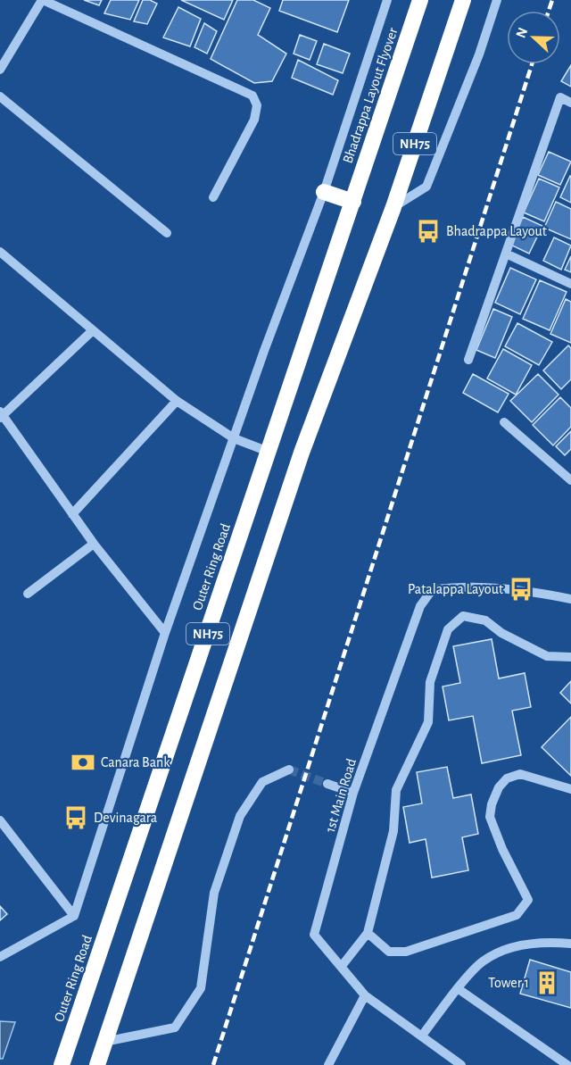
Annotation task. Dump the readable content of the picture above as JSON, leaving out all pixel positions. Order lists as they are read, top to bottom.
{
  "streets": {
    "highway": ["Bhadrappa Layout Flyover", "NH75", "Outer Ring Road"],
    "street": ["1st Main Road"]
  },
  "crossings": [
    ["Bhadrappa Layout Flyover", "Outer Ring Road"]
  ],
  "places": {
    "bus stop": ["Bhadrappa Layout", "Patalappa Layout", "Devinagara"],
    "bank": ["Canara Bank"],
    "building": ["Tower 1"]
  },
  "north": "left"
}
